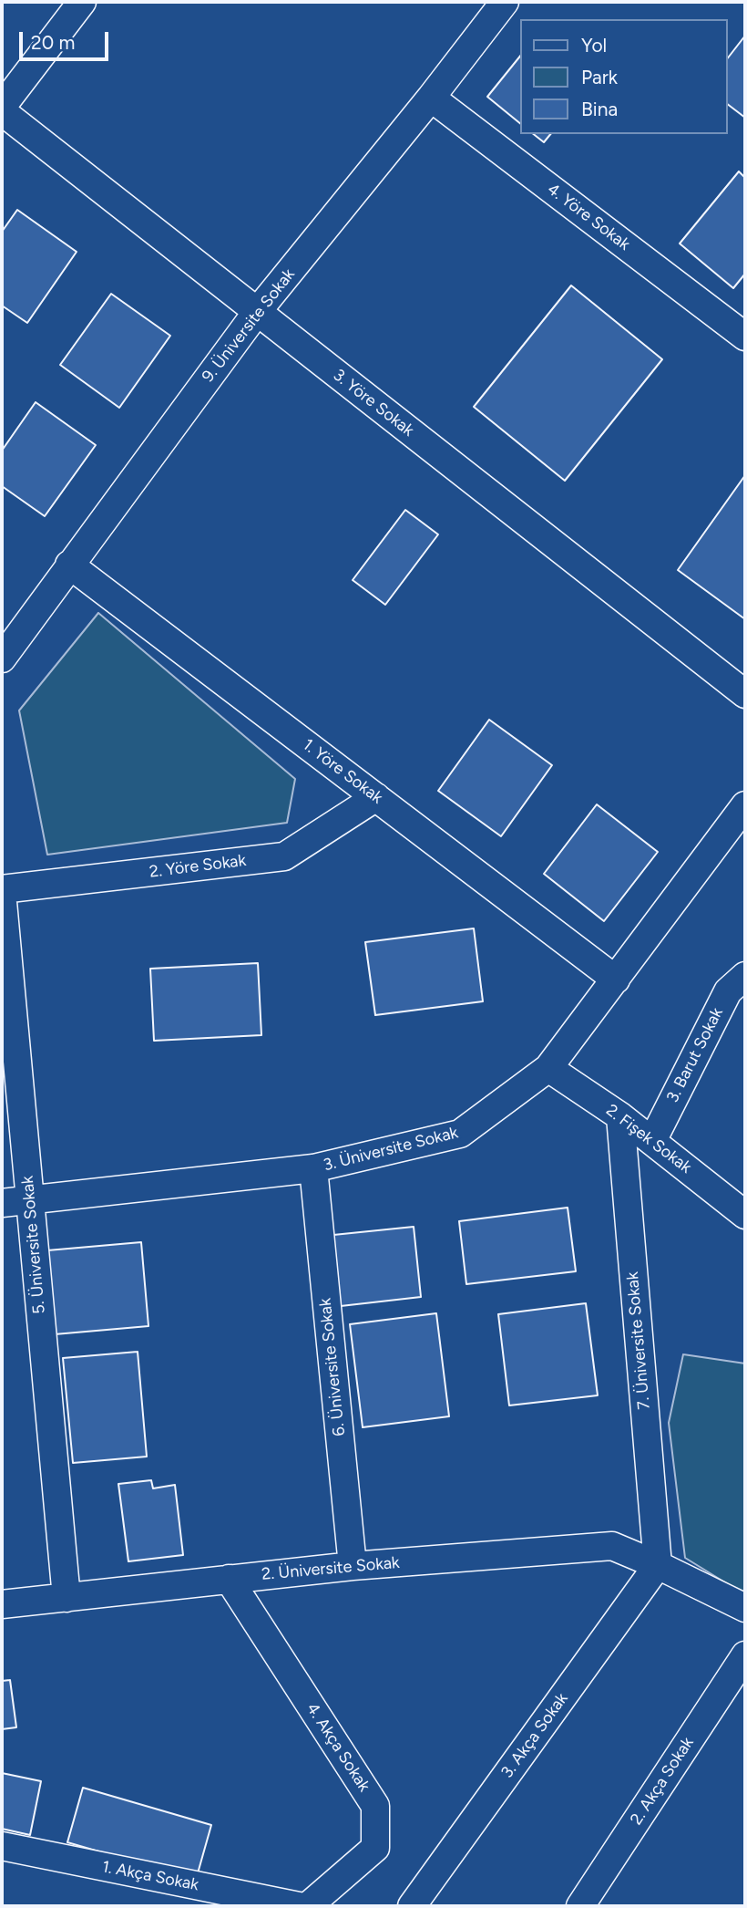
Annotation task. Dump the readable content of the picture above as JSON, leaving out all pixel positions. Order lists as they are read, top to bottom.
{
  "streets": {
    "street": [
      "4. Yöre Sokak",
      "9. Üniversite Sokak",
      "3. Yöre Sokak",
      "1. Yöre Sokak",
      "2. Yöre Sokak",
      "3. Barut Sokak",
      "2. Fişek Sokak",
      "3. Üniversite Sokak",
      "5. Üniversite Sokak",
      "7. Üniversite Sokak",
      "6. Üniversite Sokak",
      "2. Üniversite Sokak",
      "3. Akça Sokak",
      "4. Akça Sokak",
      "2. Akça Sokak",
      "1. Akça Sokak"
    ]
  },
  "crossings": [
    ["4. Yöre Sokak", "9. Üniversite Sokak"],
    ["9. Üniversite Sokak", "3. Yöre Sokak"],
    ["9. Üniversite Sokak", "1. Yöre Sokak"],
    ["1. Yöre Sokak", "2. Yöre Sokak"],
    ["1. Yöre Sokak", "3. Üniversite Sokak"],
    ["2. Yöre Sokak", "5. Üniversite Sokak"],
    ["3. Barut Sokak", "2. Fişek Sokak"],
    ["2. Fişek Sokak", "3. Üniversite Sokak"],
    ["2. Fişek Sokak", "7. Üniversite Sokak"],
    ["3. Üniversite Sokak", "5. Üniversite Sokak"],
    ["3. Üniversite Sokak", "6. Üniversite Sokak"],
    ["5. Üniversite Sokak", "2. Üniversite Sokak"],
    ["7. Üniversite Sokak", "2. Üniversite Sokak"],
    ["7. Üniversite Sokak", "3. Akça Sokak"],
    ["6. Üniversite Sokak", "2. Üniversite Sokak"],
    ["2. Üniversite Sokak", "3. Akça Sokak"],
    ["2. Üniversite Sokak", "4. Akça Sokak"]
  ],
  "legend": ["Yol", "Park", "Bina"],
  "scale_bar": "20 m"
}
